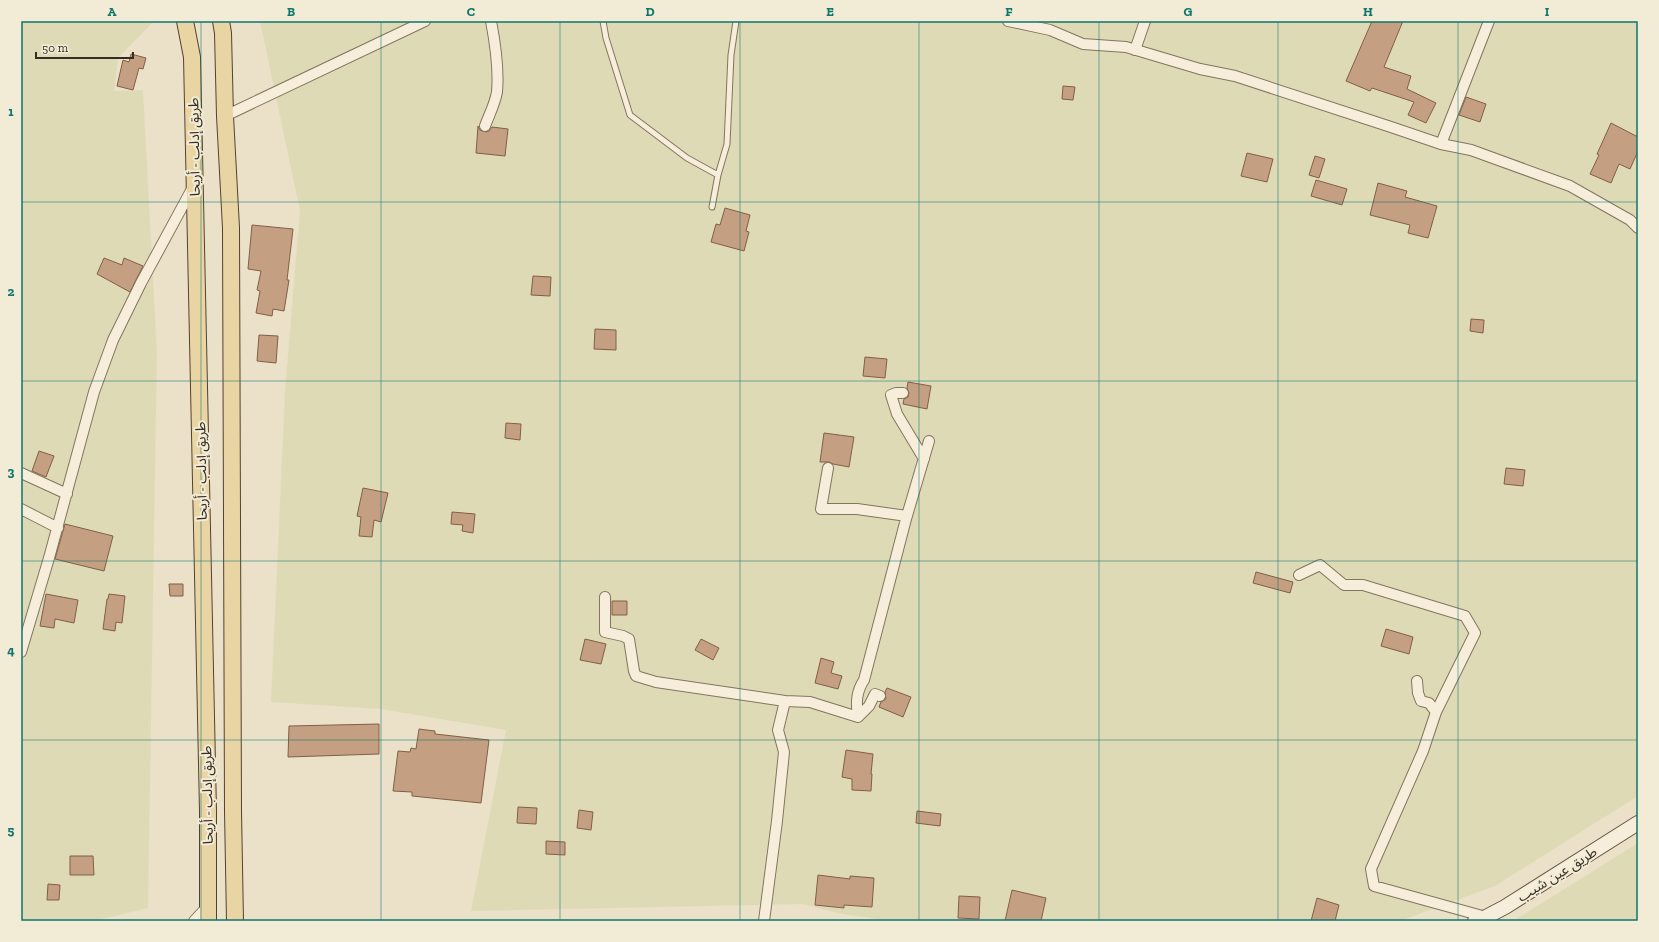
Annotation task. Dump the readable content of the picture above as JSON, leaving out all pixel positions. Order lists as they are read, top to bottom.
{
  "streets": {
    "main road": ["طريق إدلب - أريحا", "طريق عين شيب"]
  },
  "scale_bar": "50 m",
  "grid": {
    "columns": [
      "A",
      "B",
      "C",
      "D",
      "E",
      "F",
      "G",
      "H",
      "I"
    ],
    "rows": [
      "1",
      "2",
      "3",
      "4",
      "5"
    ]
  }
}
